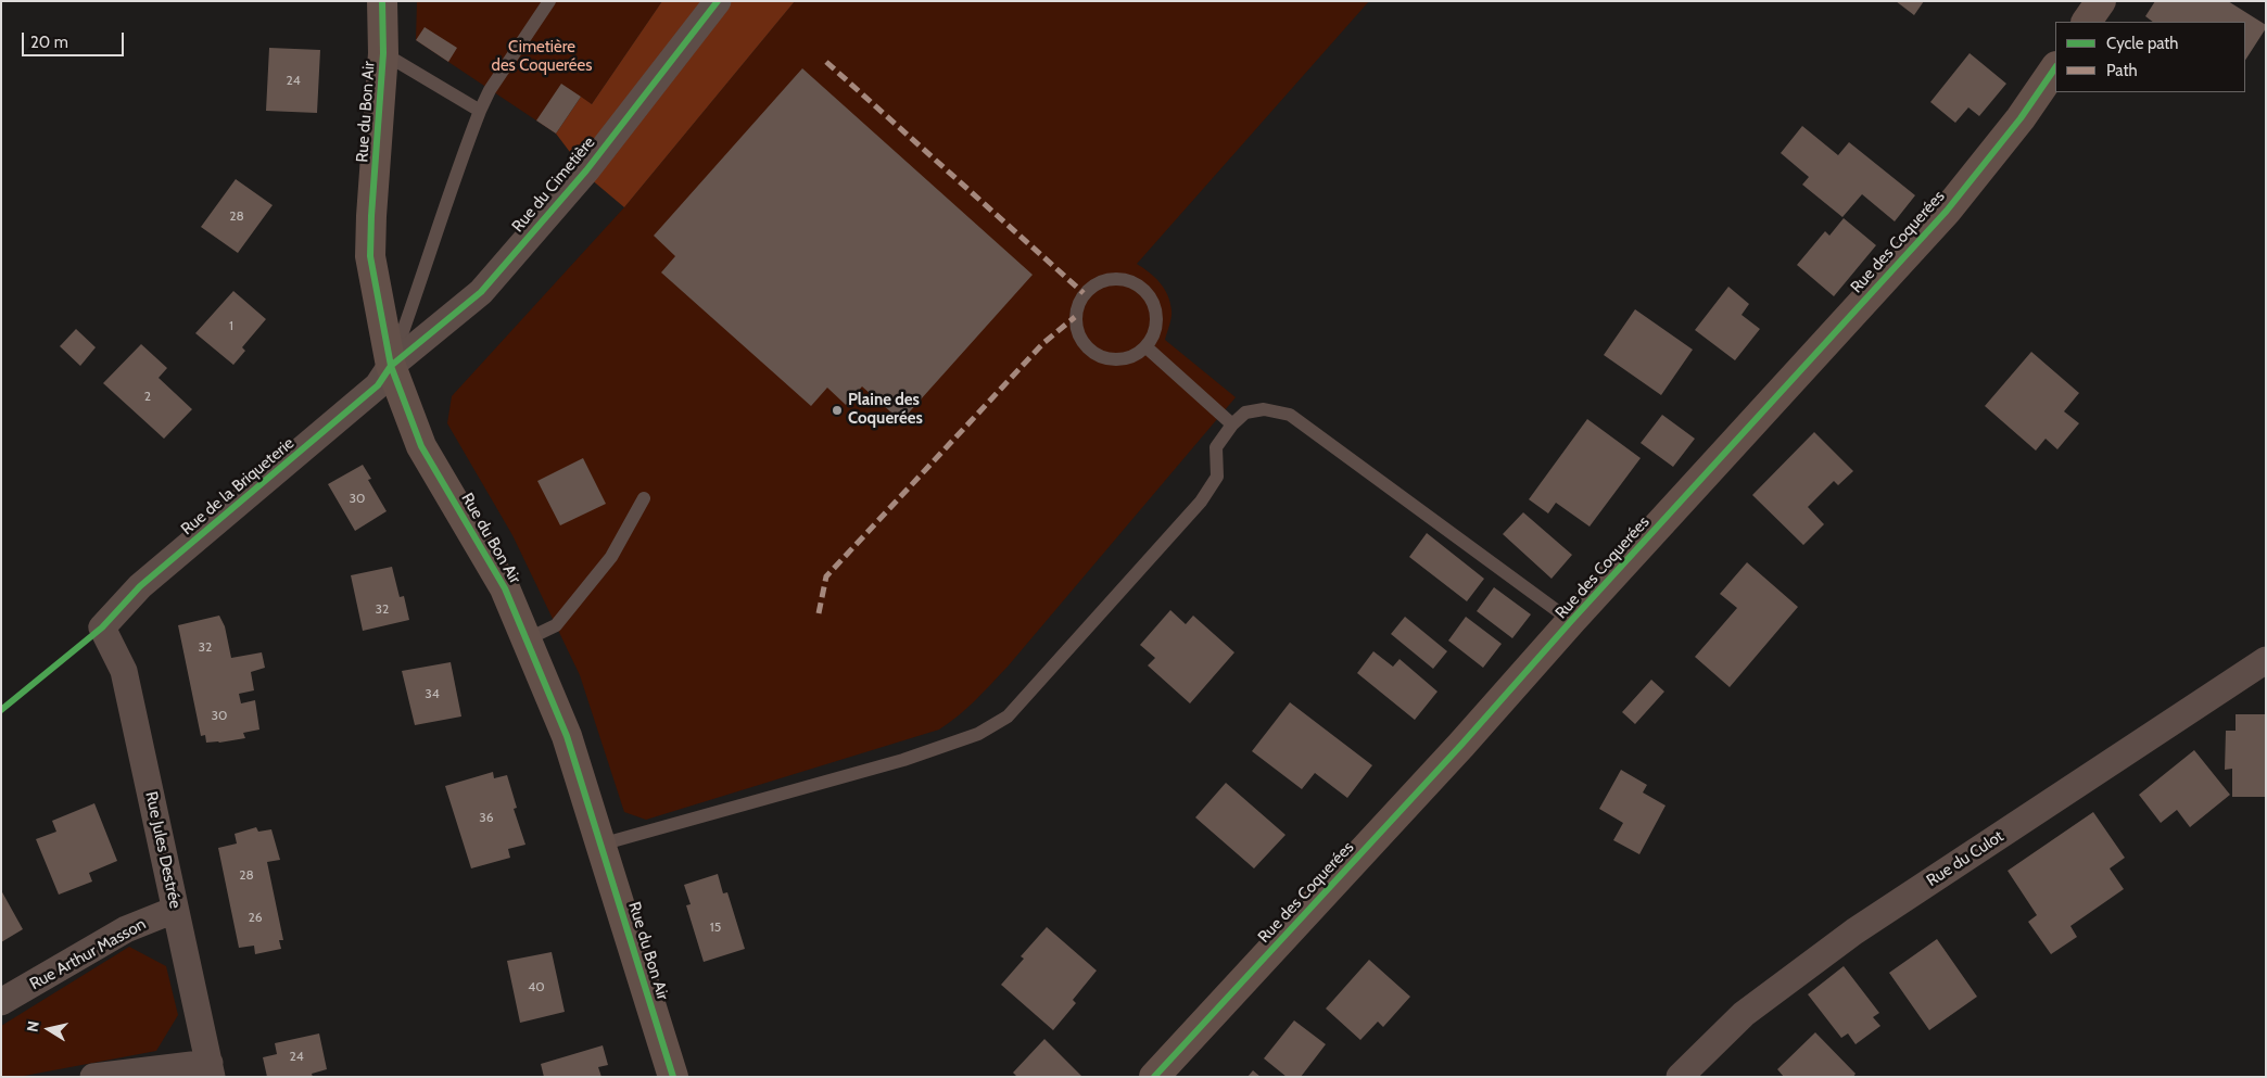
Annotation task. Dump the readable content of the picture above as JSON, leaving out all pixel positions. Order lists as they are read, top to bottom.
{
  "streets": {
    "street": [
      "Rue du Bon Air",
      "Rue du Cimetière",
      "Rue des Coquerées",
      "Rue de la Briqueterie",
      "Rue Jules Destrée",
      "Rue du Culot",
      "Rue Arthur Masson"
    ]
  },
  "crossings": [
    ["Rue du Bon Air", "Rue du Cimetière"],
    ["Rue du Bon Air", "Rue de la Briqueterie"],
    ["Rue du Cimetière", "Rue de la Briqueterie"],
    ["Rue de la Briqueterie", "Rue Jules Destrée"],
    ["Rue Jules Destrée", "Rue Arthur Masson"]
  ],
  "parks": ["Cimetière des Coquerées"],
  "places": ["Plaine des Coquerées"],
  "house_numbers": [
    "24",
    "28",
    "1",
    "2",
    "30",
    "32",
    "32",
    "34",
    "30",
    "36",
    "28",
    "26",
    "15",
    "40",
    "24"
  ],
  "legend": ["Cycle path", "Path"],
  "scale_bar": "20 m",
  "north": "left"
}
